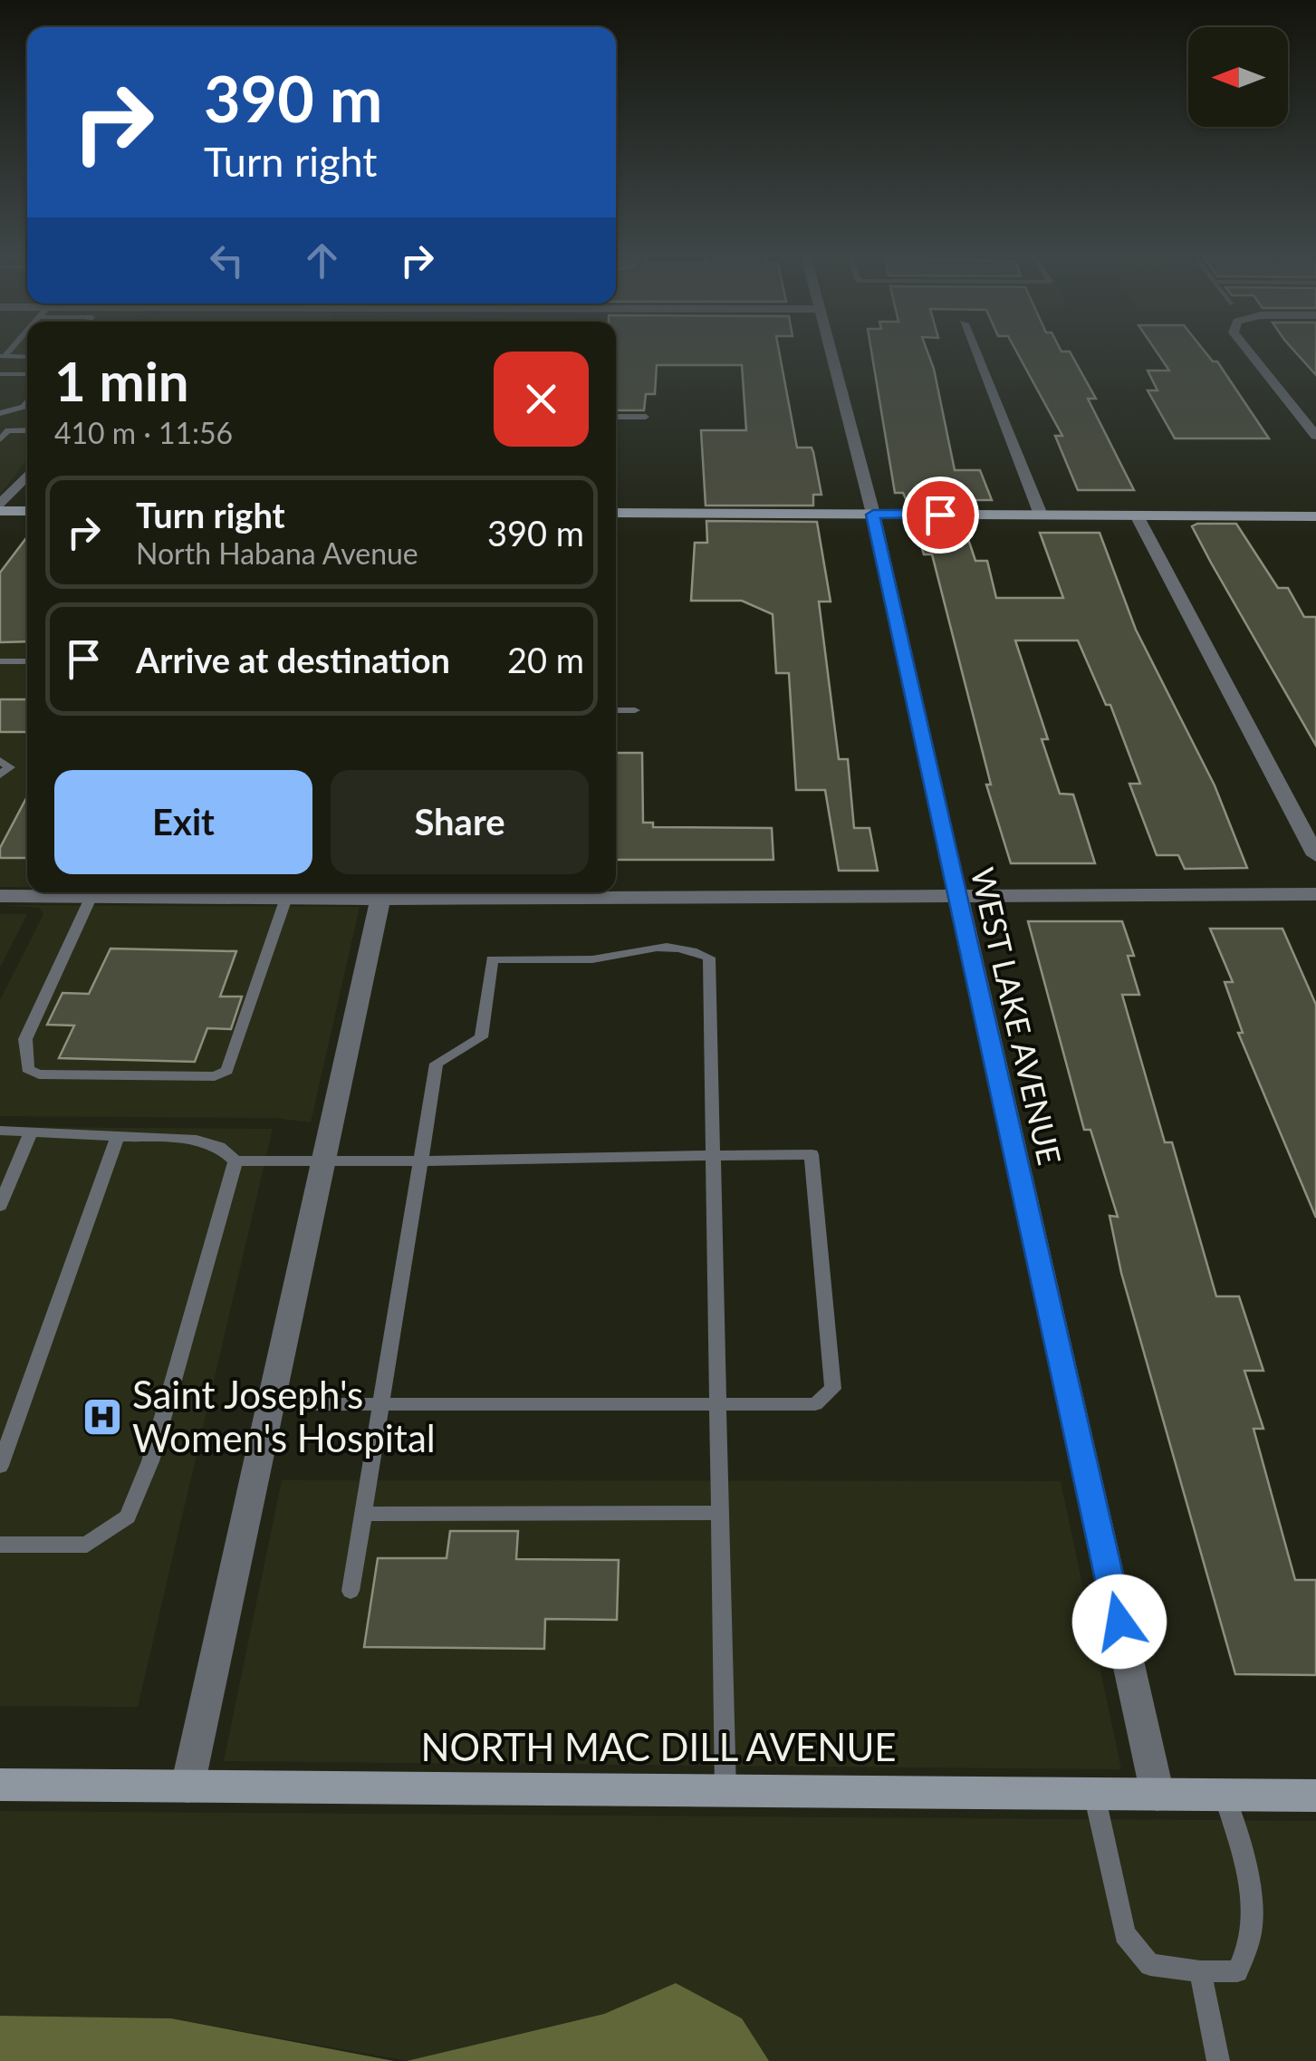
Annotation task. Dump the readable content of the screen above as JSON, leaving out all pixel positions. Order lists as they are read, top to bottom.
{
  "streets": {
    "street": ["WEST LAKE AVENUE", "NORTH MAC DILL AVENUE"]
  },
  "crossings": [
    ["WEST LAKE AVENUE", "NORTH MAC DILL AVENUE"]
  ],
  "places": {
    "hospital": ["Saint Joseph's Women's Hospital"]
  },
  "north": "left",
  "page": {
    "turn": ["390 m", "Turn right"],
    "heading": ["1 min", "410 m · 11:56"],
    "list": [
      {
        "name": "Turn right",
        "note": "North Habana Avenue",
        "value": "390 m"
      },
      {
        "name": "Arrive at destination",
        "value": "20 m"
      }
    ],
    "buttons": ["Exit", "Share"]
  }
}
